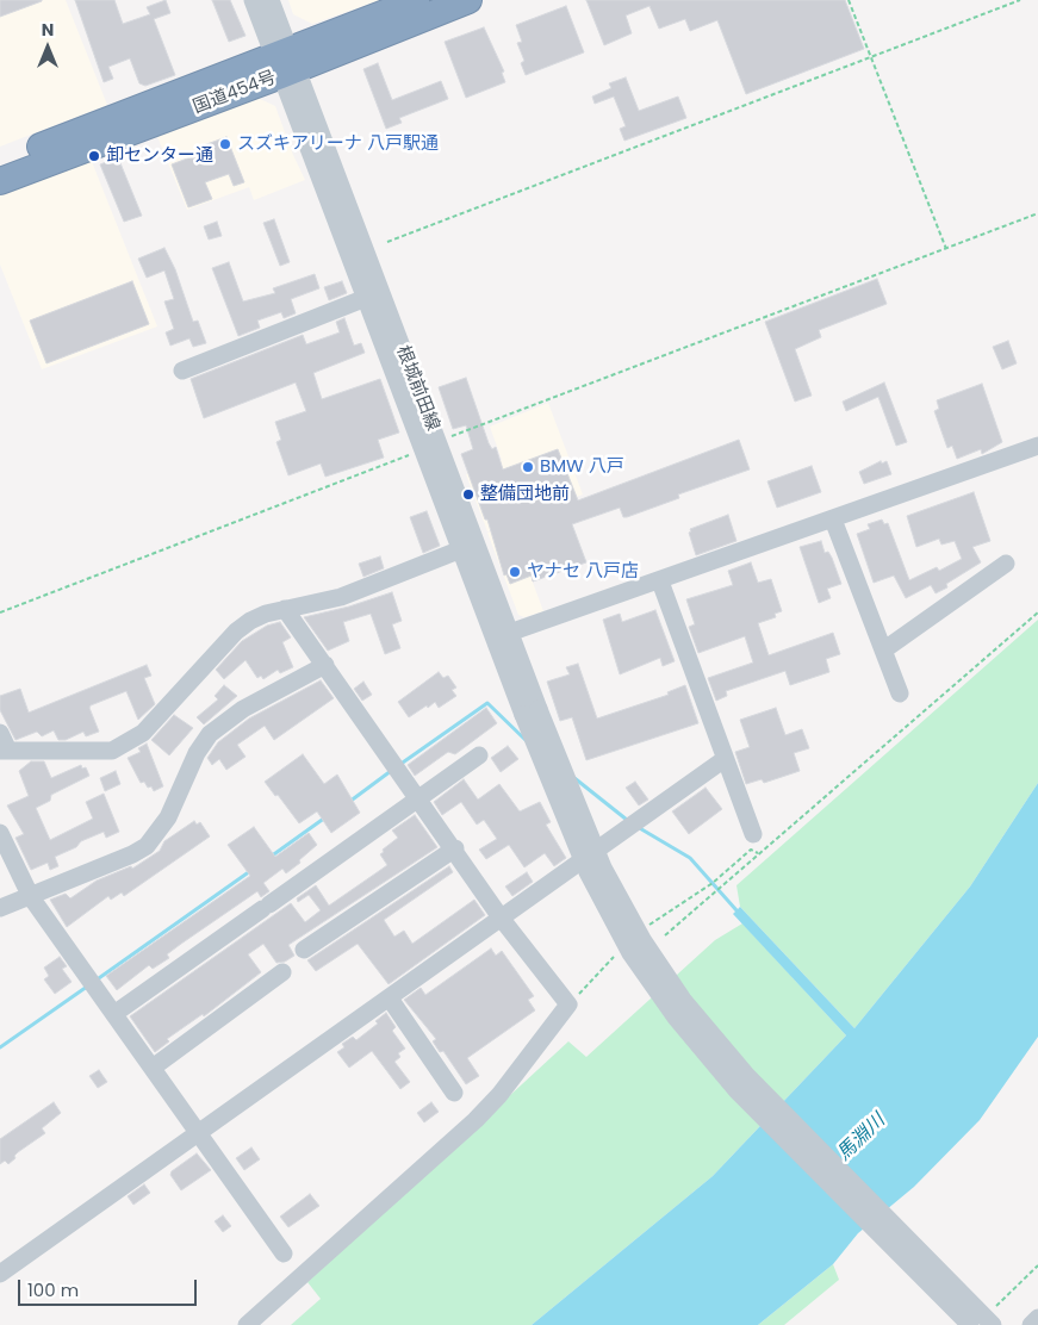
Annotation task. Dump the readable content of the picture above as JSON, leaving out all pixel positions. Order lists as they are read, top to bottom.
{
  "streets": {
    "highway": ["国道454号"],
    "street": ["根城前田線"]
  },
  "crossings": [
    ["国道454号", "根城前田線"]
  ],
  "water": ["馬淵川"],
  "places": [
    "スズキアリーナ 八戸駅通",
    "卸センター通",
    "BMW 八戸",
    "整備団地前",
    "ヤナセ 八戸店"
  ],
  "scale_bar": "100 m",
  "north": "top"
}
